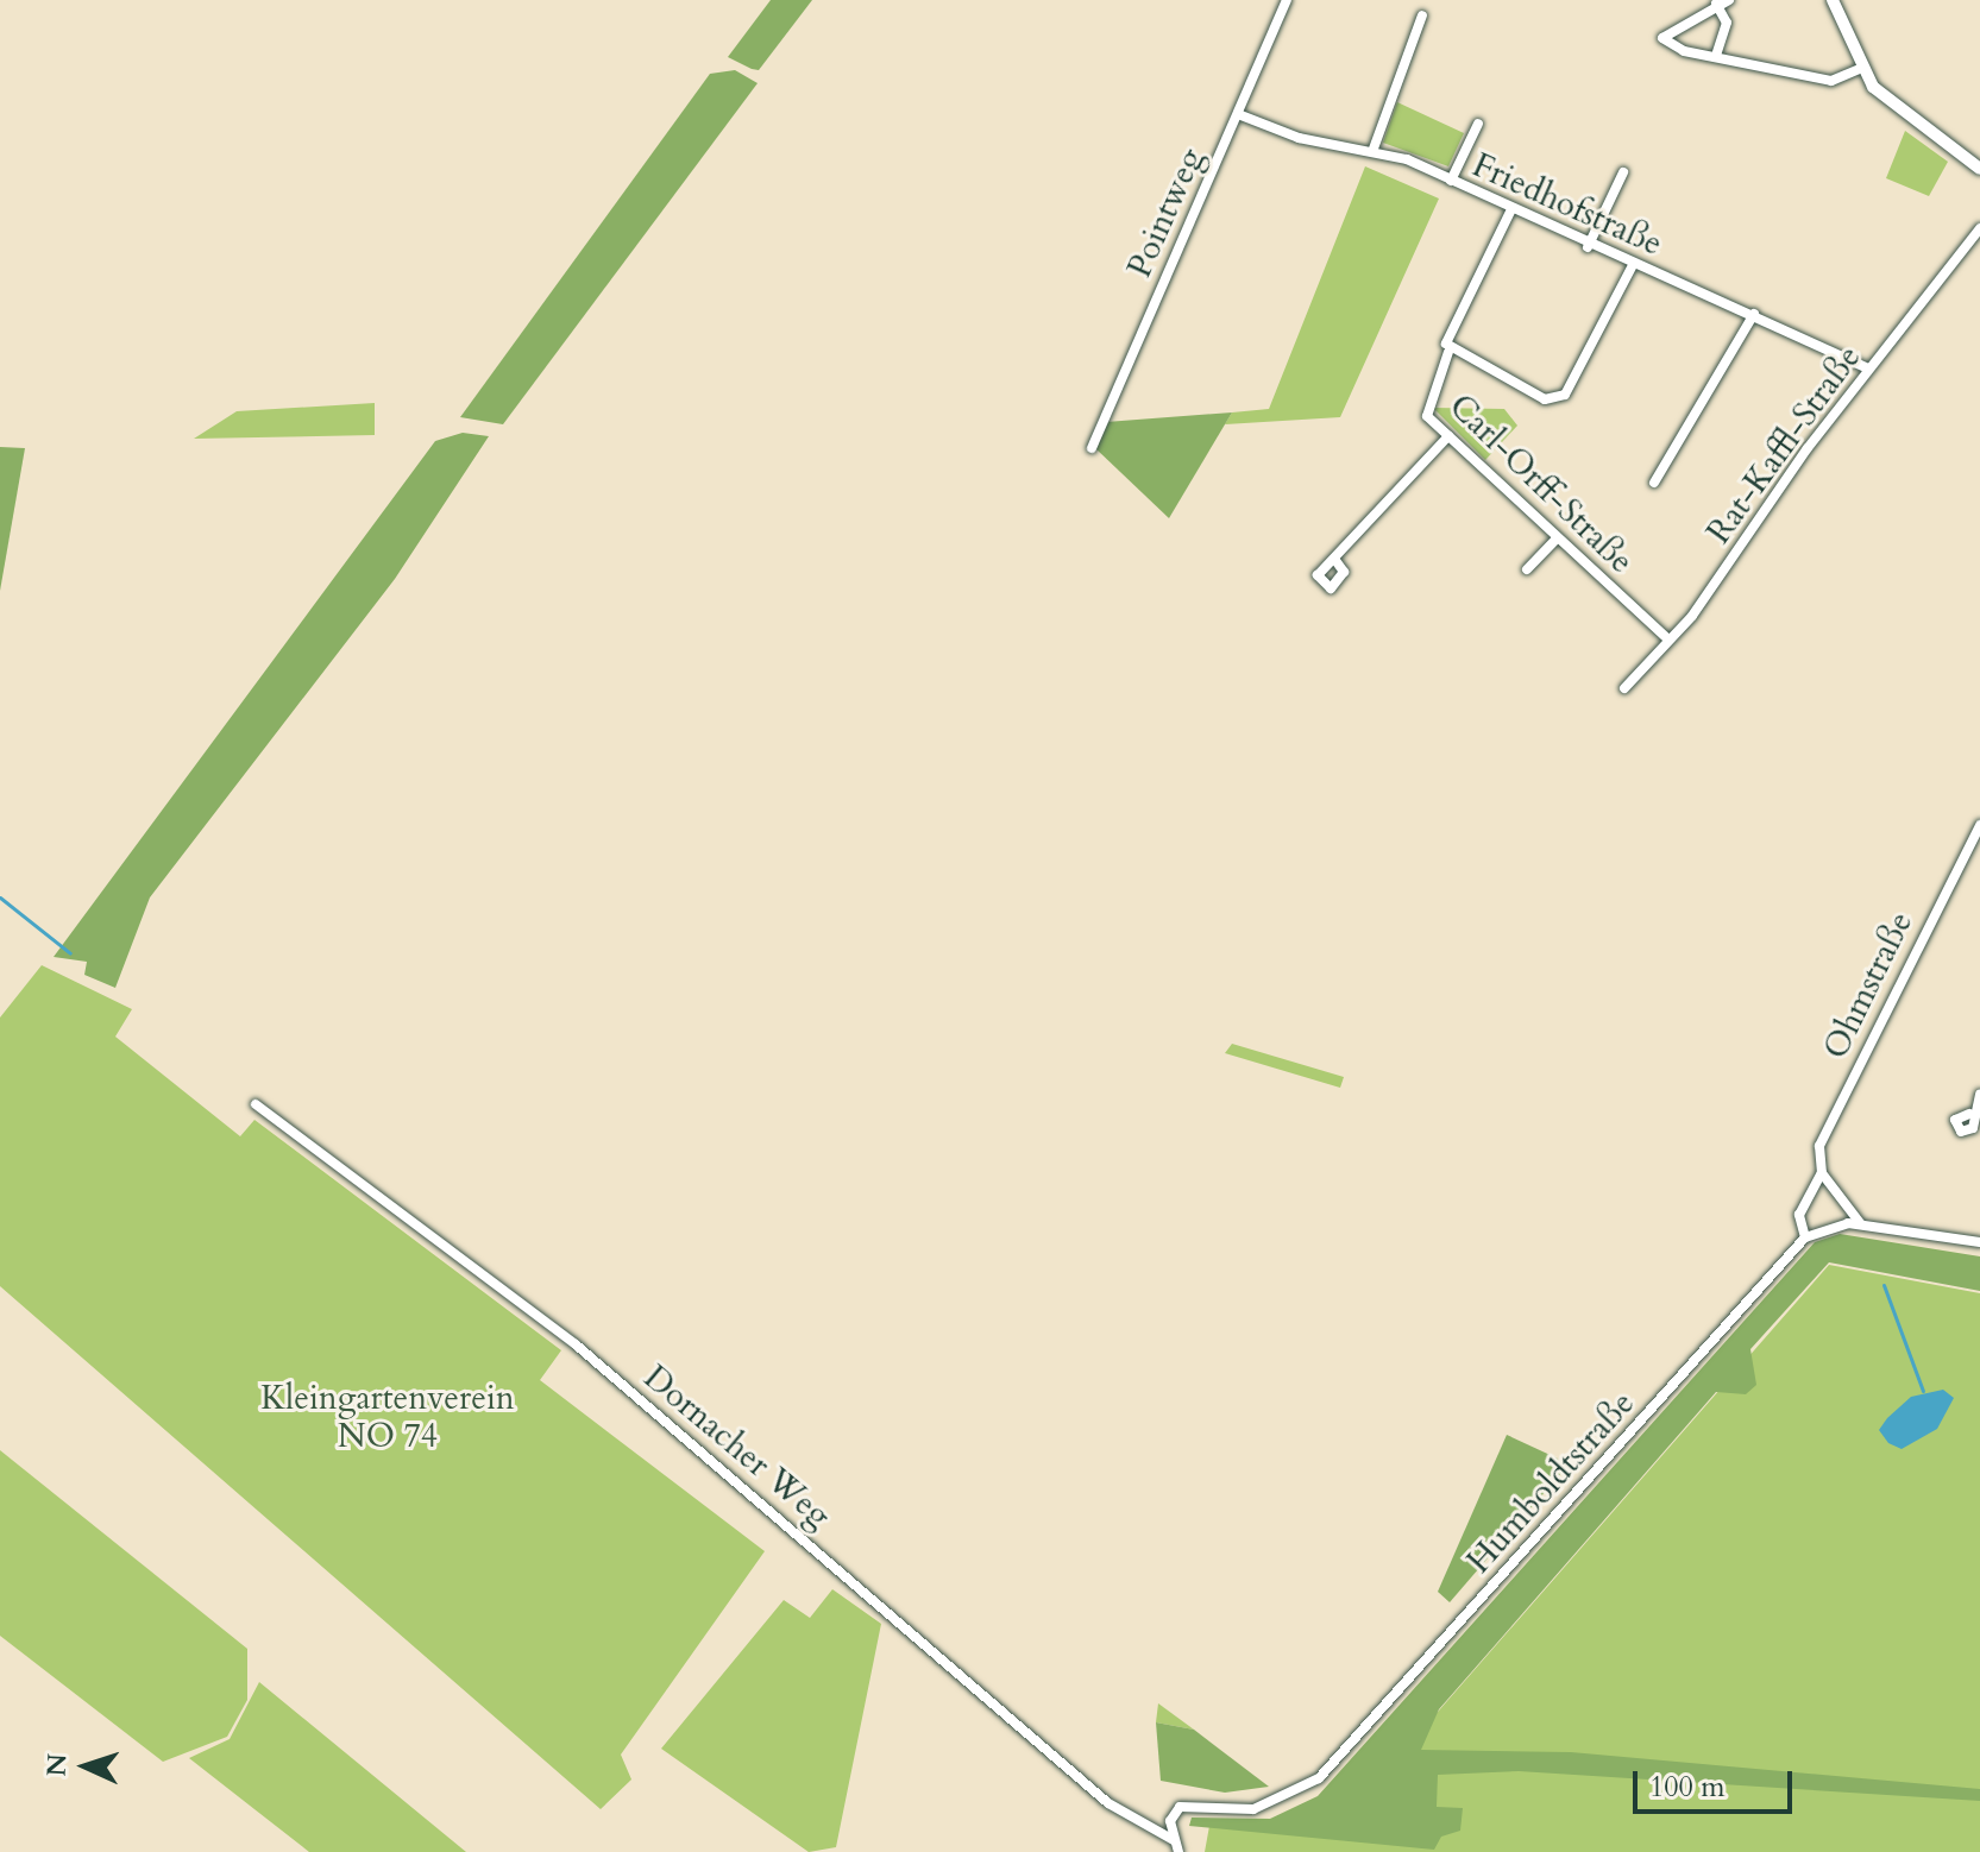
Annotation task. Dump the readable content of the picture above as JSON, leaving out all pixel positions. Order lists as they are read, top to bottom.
{
  "streets": {
    "street": [
      "Friedhofstraße",
      "Pointweg",
      "Rat-Kaffl-Straße",
      "Carl-Orff-Straße",
      "Ohmstraße",
      "Dornacher Weg",
      "Humboldtstraße"
    ]
  },
  "crossings": [
    ["Friedhofstraße", "Pointweg"],
    ["Friedhofstraße", "Rat-Kaffl-Straße"],
    ["Rat-Kaffl-Straße", "Carl-Orff-Straße"],
    ["Ohmstraße", "Humboldtstraße"],
    ["Dornacher Weg", "Humboldtstraße"]
  ],
  "parks": ["Kleingartenverein NO 74"],
  "scale_bar": "100 m",
  "north": "left"
}
